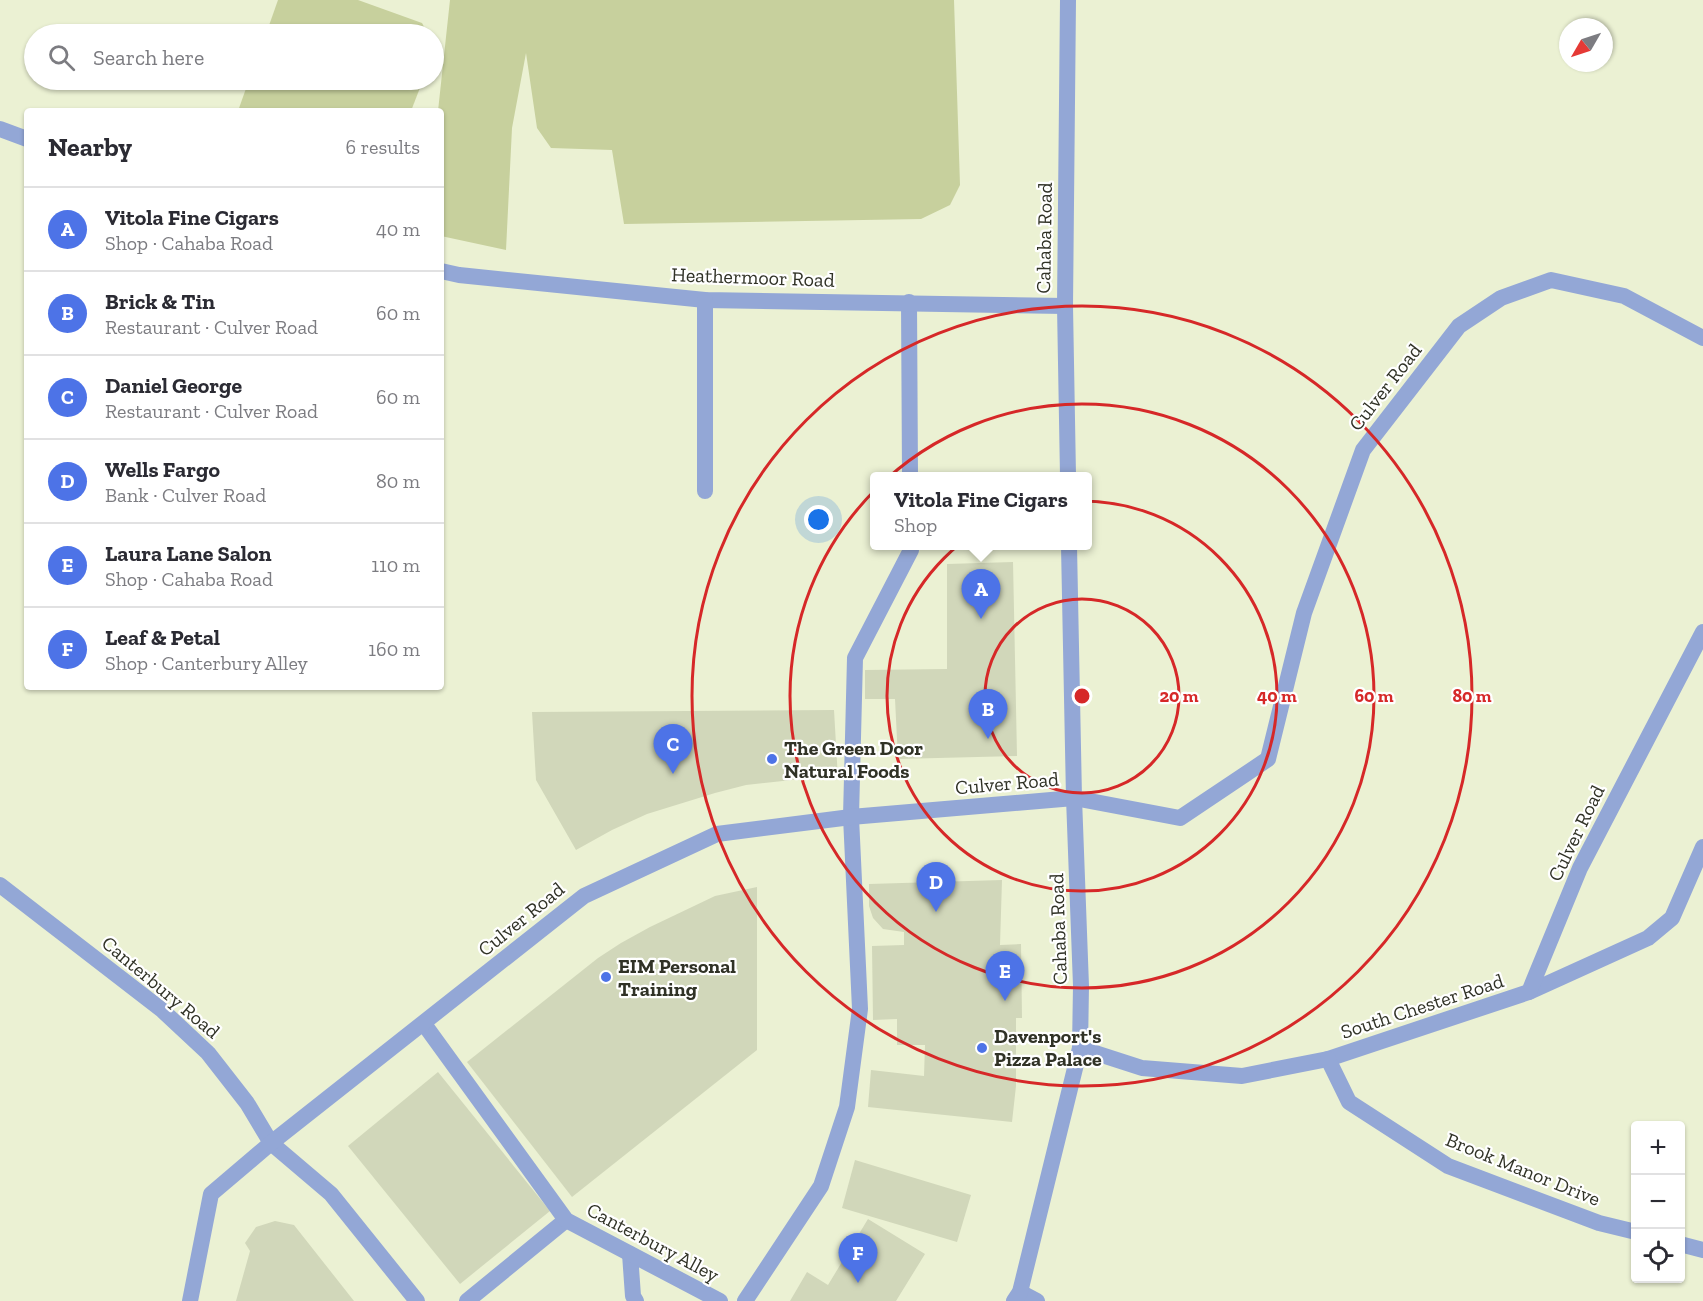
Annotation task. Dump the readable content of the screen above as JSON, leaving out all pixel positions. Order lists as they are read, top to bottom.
{
  "streets": {
    "street": [
      "Cahaba Road",
      "Heathermoor Road",
      "Culver Road",
      "Canterbury Road",
      "South Chester Road",
      "Brook Manor Drive",
      "Canterbury Alley"
    ]
  },
  "crossings": [
    ["Cahaba Road", "Heathermoor Road"],
    ["Cahaba Road", "Culver Road"],
    ["Culver Road", "Canterbury Road"],
    ["Culver Road", "South Chester Road"],
    ["South Chester Road", "Brook Manor Drive"]
  ],
  "places": ["The Green Door Natural Foods", "EIM Personal Training", "Davenport's Pizza Palace"],
  "north": "bottom left",
  "page": {
    "search": "Search here",
    "heading": ["Nearby", "6 results"],
    "list": [
      {
        "mark": "A",
        "name": "Vitola Fine Cigars",
        "note": "Shop · Cahaba Road",
        "value": "40 m"
      },
      {
        "mark": "B",
        "name": "Brick & Tin",
        "note": "Restaurant · Culver Road",
        "value": "60 m"
      },
      {
        "mark": "C",
        "name": "Daniel George",
        "note": "Restaurant · Culver Road",
        "value": "60 m"
      },
      {
        "mark": "D",
        "name": "Wells Fargo",
        "note": "Bank · Culver Road",
        "value": "80 m"
      },
      {
        "mark": "E",
        "name": "Laura Lane Salon",
        "note": "Shop · Cahaba Road",
        "value": "110 m"
      },
      {
        "mark": "F",
        "name": "Leaf & Petal",
        "note": "Shop · Canterbury Alley",
        "value": "160 m"
      }
    ],
    "popup": ["Vitola Fine Cigars", "Shop"],
    "pins": [
      "A",
      "B",
      "C",
      "D",
      "E",
      "F"
    ],
    "map_buttons": ["+", "−"]
  },
  "rings": [
    "20 m",
    "40 m",
    "60 m",
    "80 m"
  ]
}
